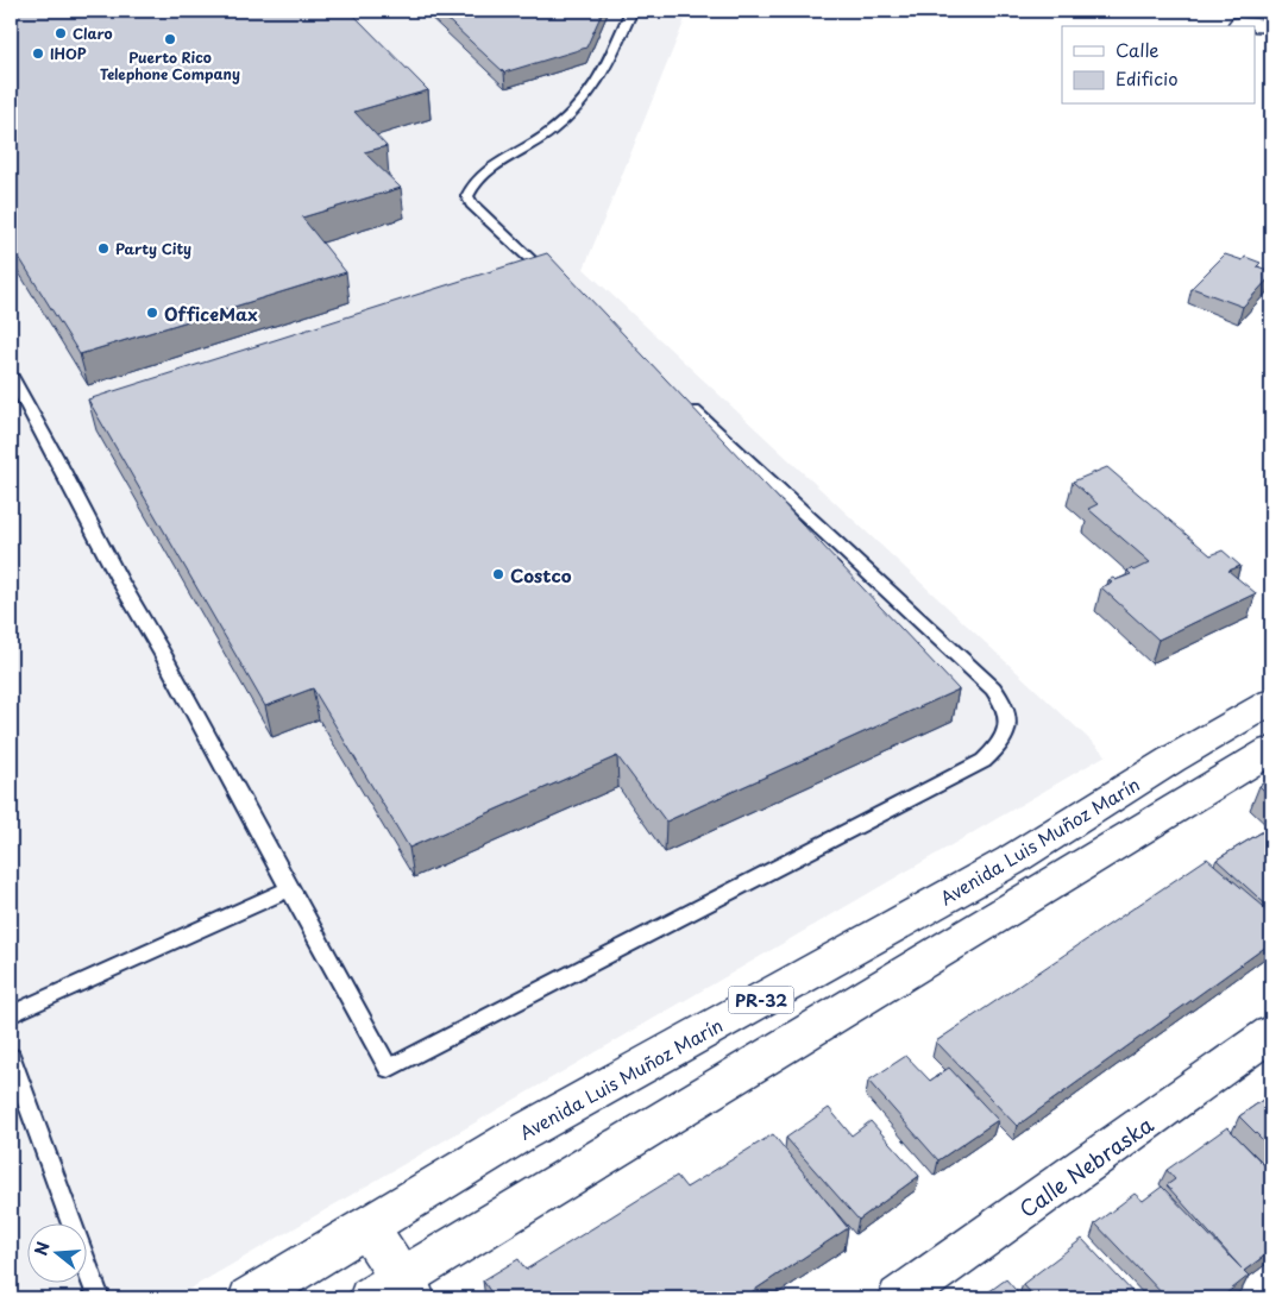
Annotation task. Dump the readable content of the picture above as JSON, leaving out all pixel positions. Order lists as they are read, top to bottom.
{
  "streets": {
    "main road": ["Avenida Luis Muñoz Marín", "PR-32", "Calle Nebraska"]
  },
  "places": [
    "Claro",
    "Puerto Rico Telephone Company",
    "IHOP",
    "Party City",
    "OfficeMax",
    "Costco"
  ],
  "legend": ["Calle", "Edificio"],
  "north": "left"
}
